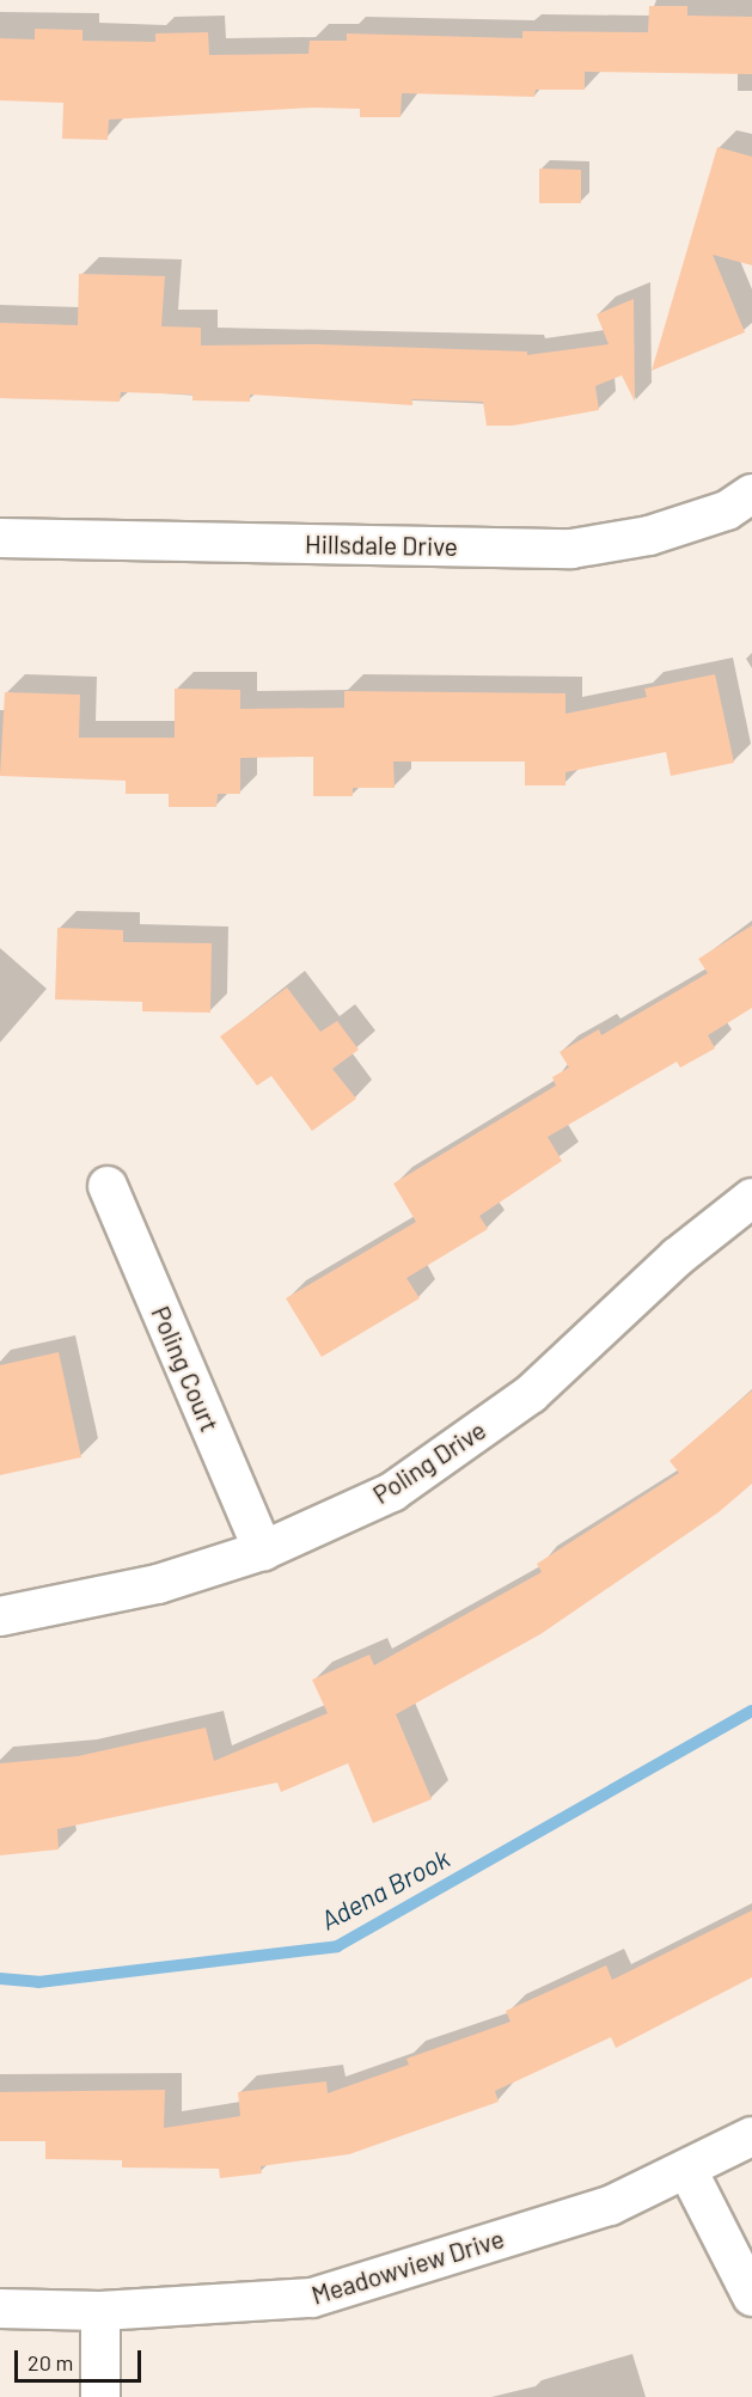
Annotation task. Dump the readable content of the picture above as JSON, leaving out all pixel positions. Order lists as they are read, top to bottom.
{
  "streets": {
    "street": [
      "Hillsdale Drive",
      "Poling Court",
      "Poling Drive",
      "Meadowview Drive"
    ]
  },
  "crossings": [
    ["Poling Court", "Poling Drive"]
  ],
  "water": ["Adena Brook"],
  "scale_bar": "20 m"
}
